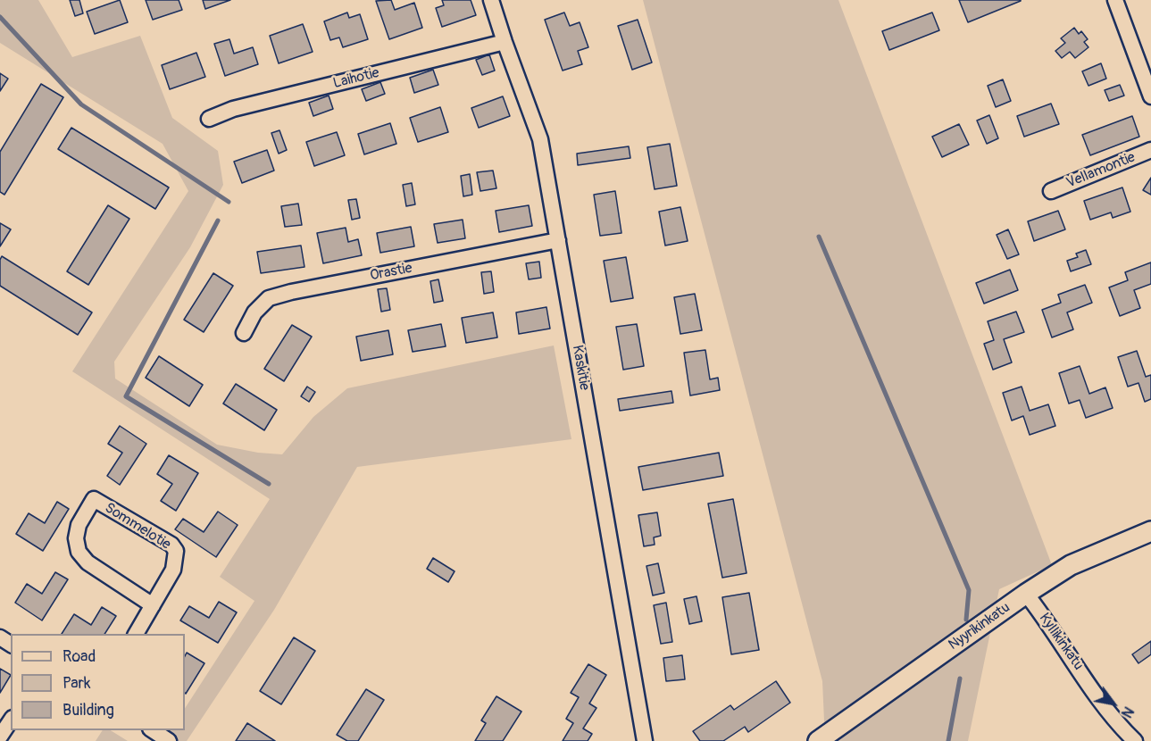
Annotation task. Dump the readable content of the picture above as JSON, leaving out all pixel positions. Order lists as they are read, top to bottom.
{
  "streets": {
    "street": [
      "Laihotie",
      "Vellamontie",
      "Orastie",
      "Kaskitie",
      "Sommelotie",
      "Nyyrikinkatu",
      "Kyllikinkatu"
    ]
  },
  "crossings": [
    ["Laihotie", "Kaskitie"],
    ["Orastie", "Kaskitie"],
    ["Nyyrikinkatu", "Kyllikinkatu"]
  ],
  "legend": ["Road", "Park", "Building"],
  "north": "bottom right"
}
